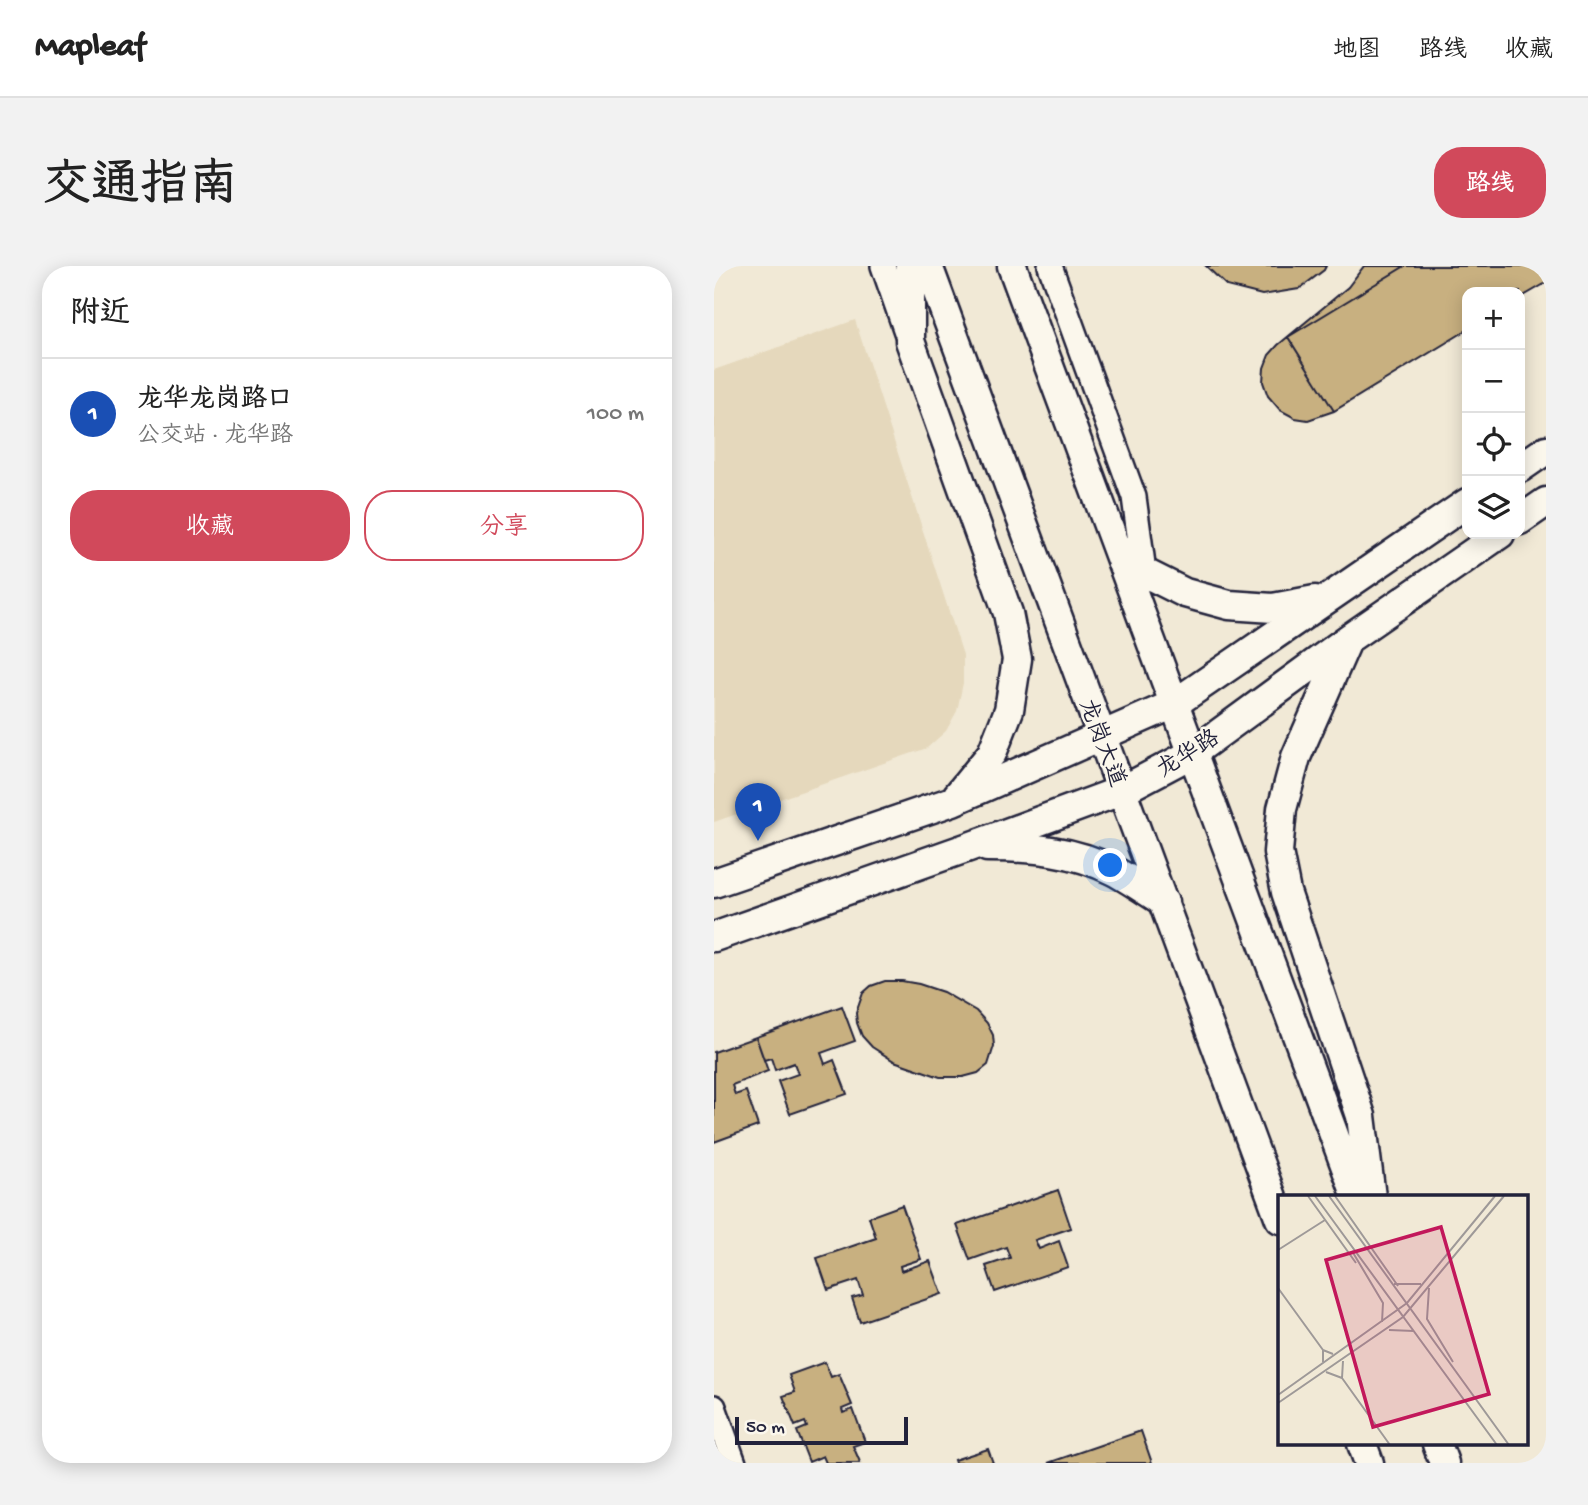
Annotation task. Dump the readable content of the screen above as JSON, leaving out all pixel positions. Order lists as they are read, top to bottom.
{
  "streets": {
    "main road": ["龙岗大道", "龙华路"]
  },
  "crossings": [
    ["龙岗大道", "龙华路"]
  ],
  "scale_bar": "50 m",
  "page": {
    "header": "Mapleaf",
    "nav": ["地图", "路线", "收藏"],
    "title": "交通指南",
    "buttons": [
      "路线",
      ["收藏", "分享"]
    ],
    "heading": "附近",
    "map_buttons": ["+", "−"],
    "list": [
      {
        "mark": "1",
        "name": "龙华龙岗路口",
        "note": "公交站 · 龙华路",
        "value": "100 m"
      }
    ],
    "pins": "1",
    "scale": "50 m"
  }
}
